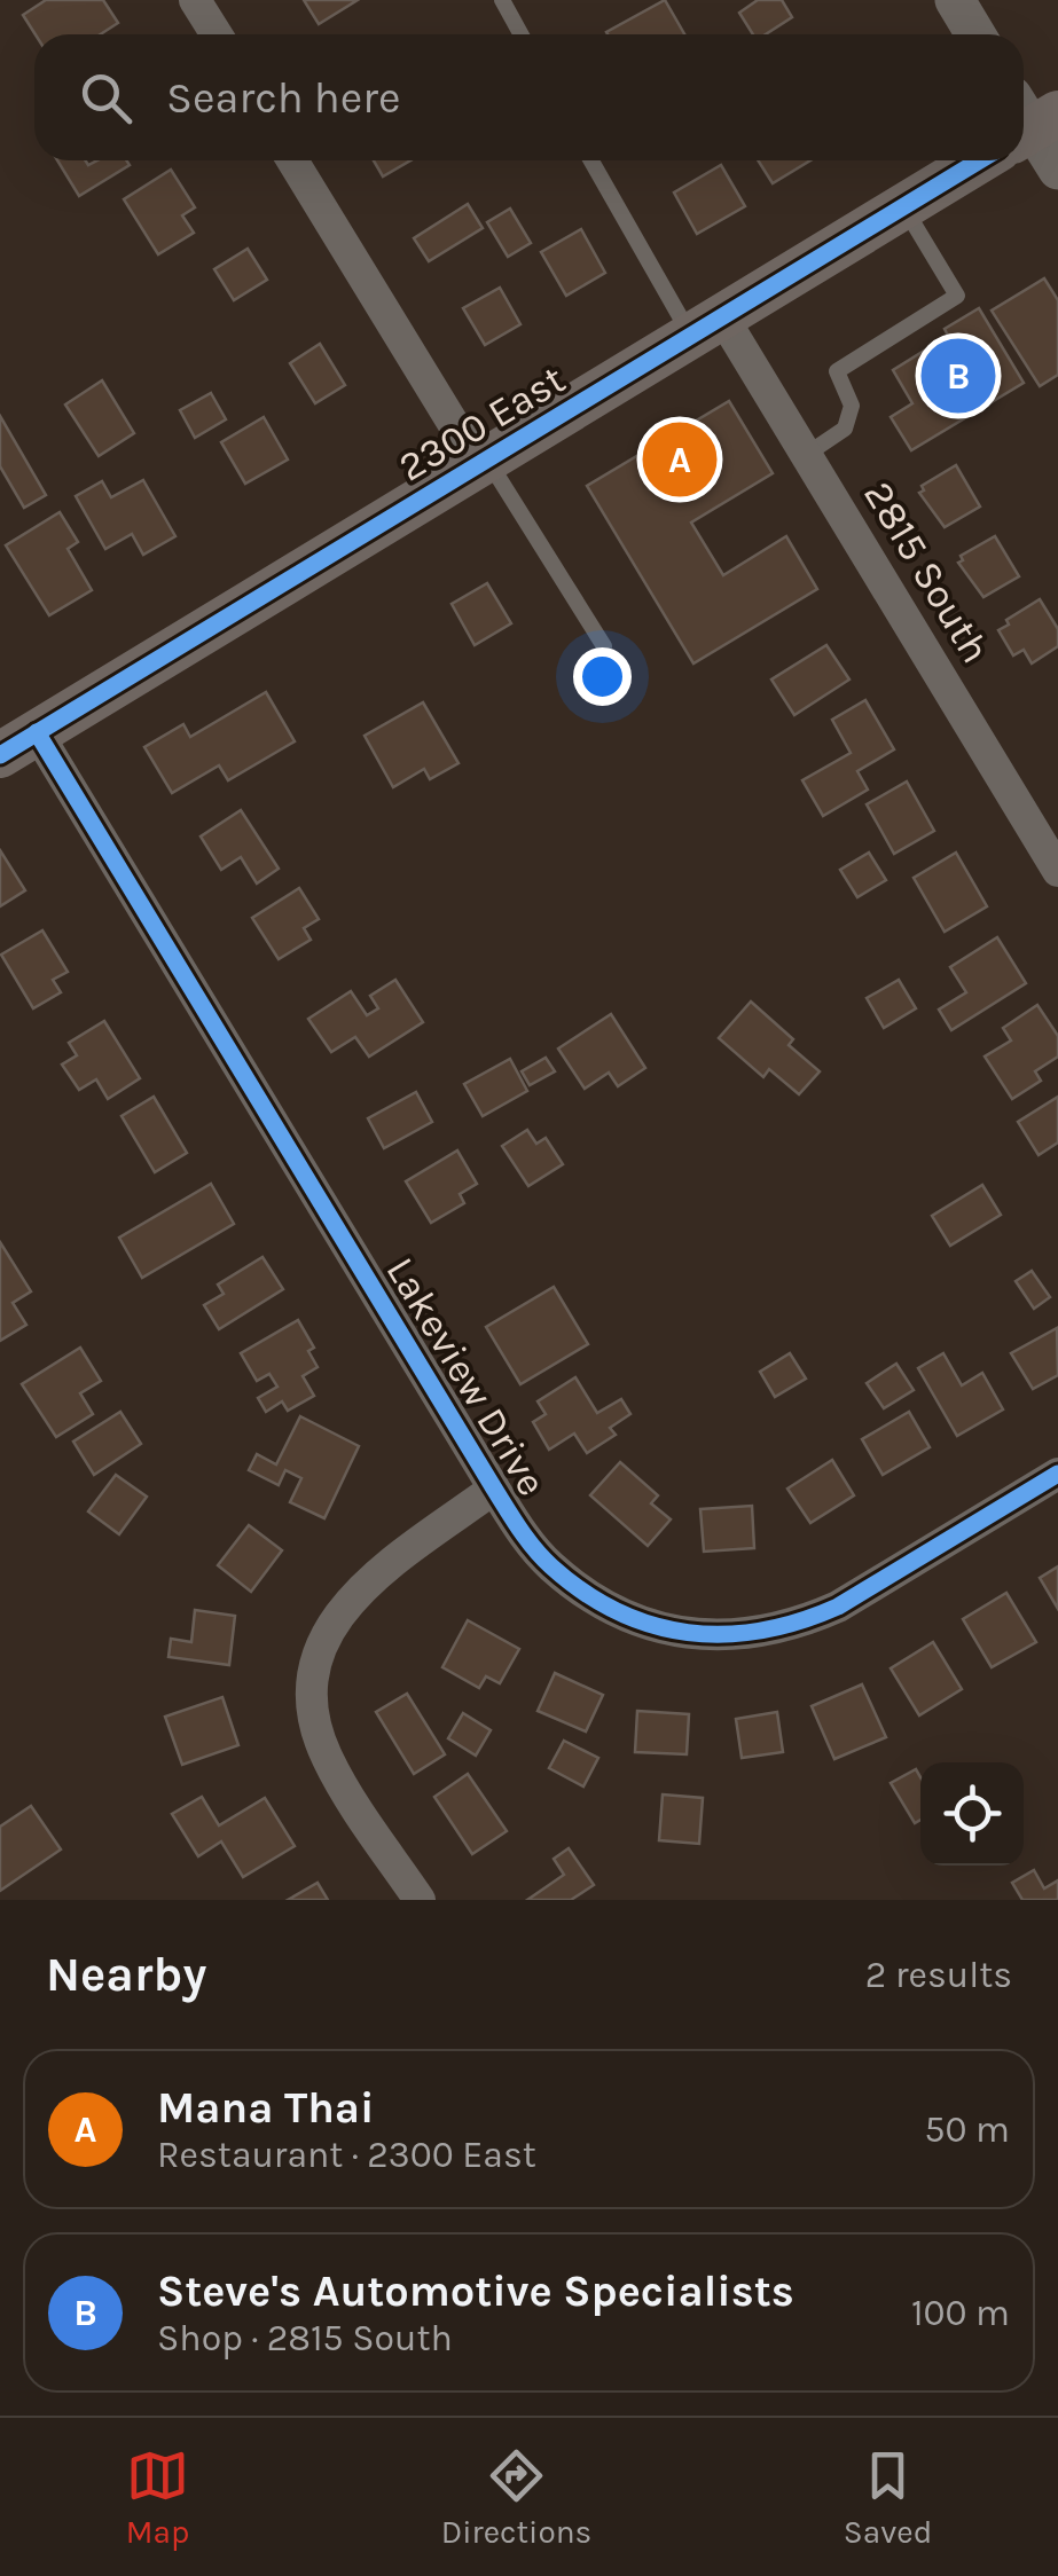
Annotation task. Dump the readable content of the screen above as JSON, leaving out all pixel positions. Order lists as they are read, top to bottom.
{
  "streets": {
    "main road": ["2300 East"],
    "street": ["2815 South", "Lakeview Drive"]
  },
  "crossings": [
    ["2300 East", "2815 South"],
    ["2300 East", "Lakeview Drive"]
  ],
  "page": {
    "search": "Search here",
    "pins": ["B", "A"],
    "heading": ["Nearby", "2 results"],
    "list": [
      {
        "mark": "A",
        "name": "Mana Thai",
        "note": "Restaurant · 2300 East",
        "value": "50 m"
      },
      {
        "mark": "B",
        "name": "Steve's Automotive Specialists",
        "note": "Shop · 2815 South",
        "value": "100 m"
      }
    ],
    "nav": ["Map", "Directions", "Saved"]
  }
}
